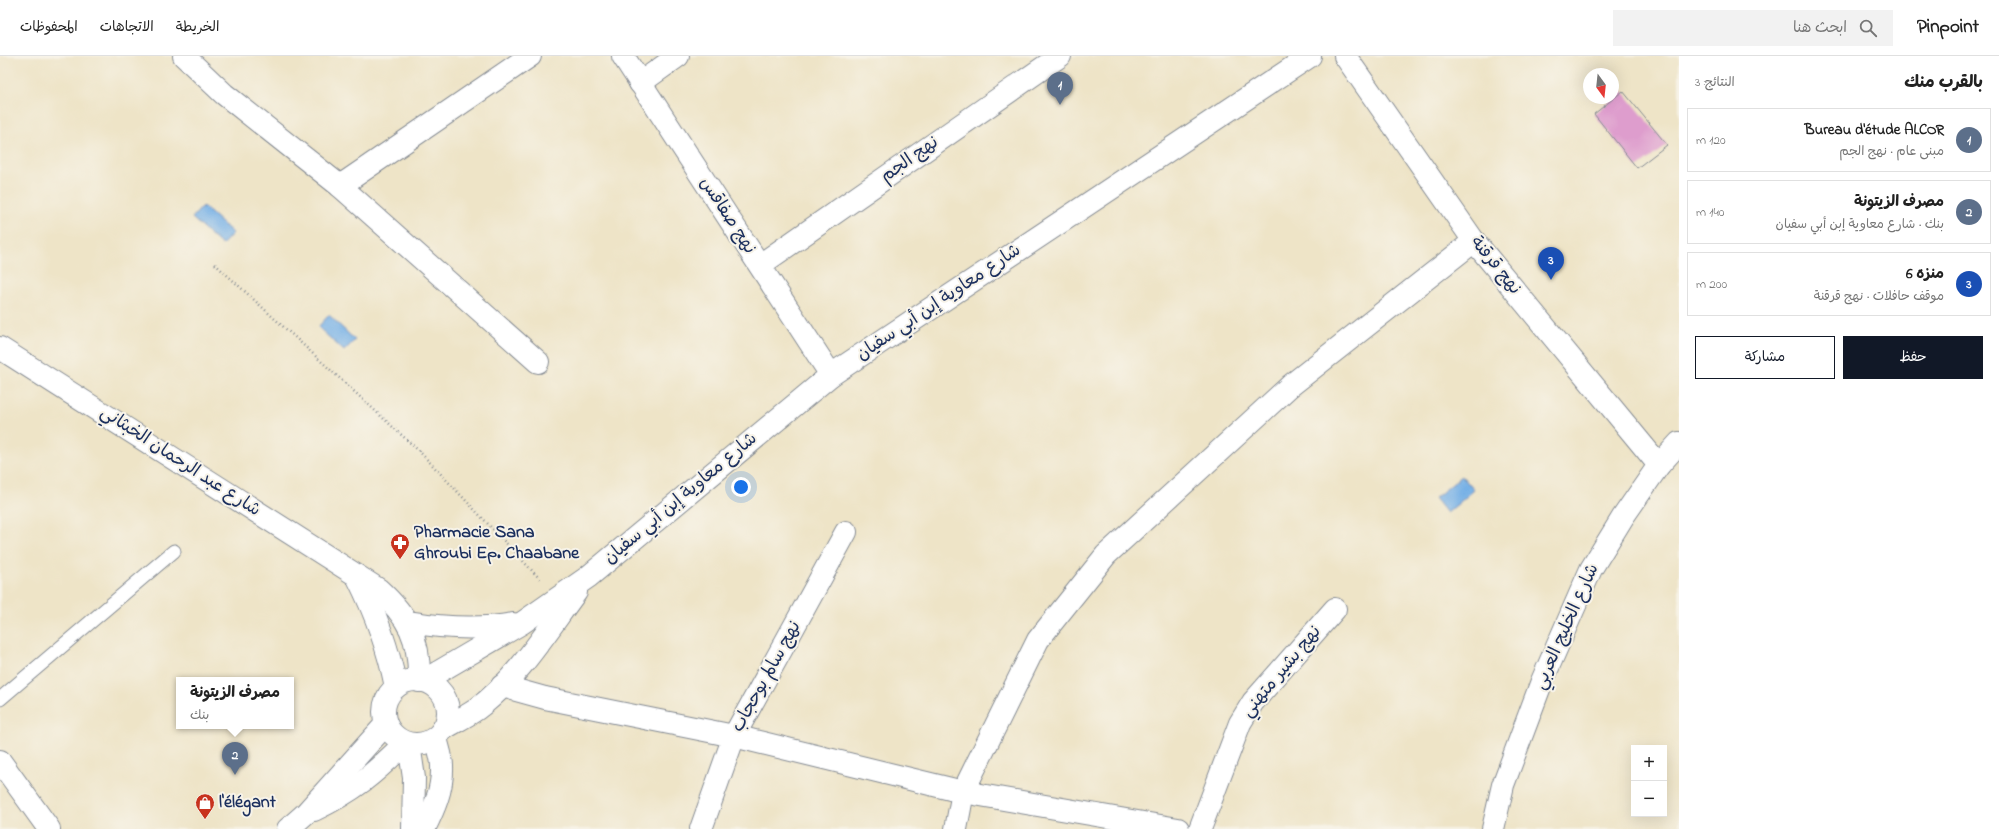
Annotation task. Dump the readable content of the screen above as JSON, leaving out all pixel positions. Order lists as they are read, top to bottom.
{
  "streets": {
    "street": [
      "نهج الجم",
      "نهج صفاقس",
      "نهج قرقنة",
      "شارع معاوية إبن أبي سفيان",
      "شارع عبد الرحمان الخبثاني",
      "شارع الخليج العربي",
      "نهج بشير متهني",
      "نهج سالم بوحجاب"
    ]
  },
  "crossings": [
    ["نهج الجم", "نهج صفاقس"],
    ["نهج صفاقس", "شارع معاوية إبن أبي سفيان"],
    ["نهج قرقنة", "شارع الخليج العربي"],
    ["شارع معاوية إبن أبي سفيان", "شارع عبد الرحمان الخبثاني"]
  ],
  "places": {
    "pharmacy": ["Pharmacie Sana Ghroubi Ep. Chaabane"],
    "shop": ["l'élégant"]
  },
  "north": "bottom",
  "page": {
    "header": "Pinpoint",
    "search": "ابحث هنا",
    "nav": ["الخريطة", "الاتجاهات", "المحفوظات"],
    "heading": ["بالقرب منك", "النتائج: 3"],
    "pins": ["1", "3", "2"],
    "list": [
      {
        "mark": "1",
        "name": "Bureau d'étude ALCOR",
        "note": "مبنى عام · نهج الجم",
        "value": "120 m"
      },
      {
        "mark": "2",
        "name": "مصرف الزيتونة",
        "note": "بنك · شارع معاوية إبن أبي سفيان",
        "value": "140 m"
      },
      {
        "mark": "3",
        "name": "منزه 6",
        "note": "موقف حافلات · نهج قرقنة",
        "value": "200 m"
      }
    ],
    "buttons": ["حفظ", "مشاركة"],
    "popup": ["مصرف الزيتونة", "بنك"],
    "map_buttons": ["+", "−"]
  }
}
